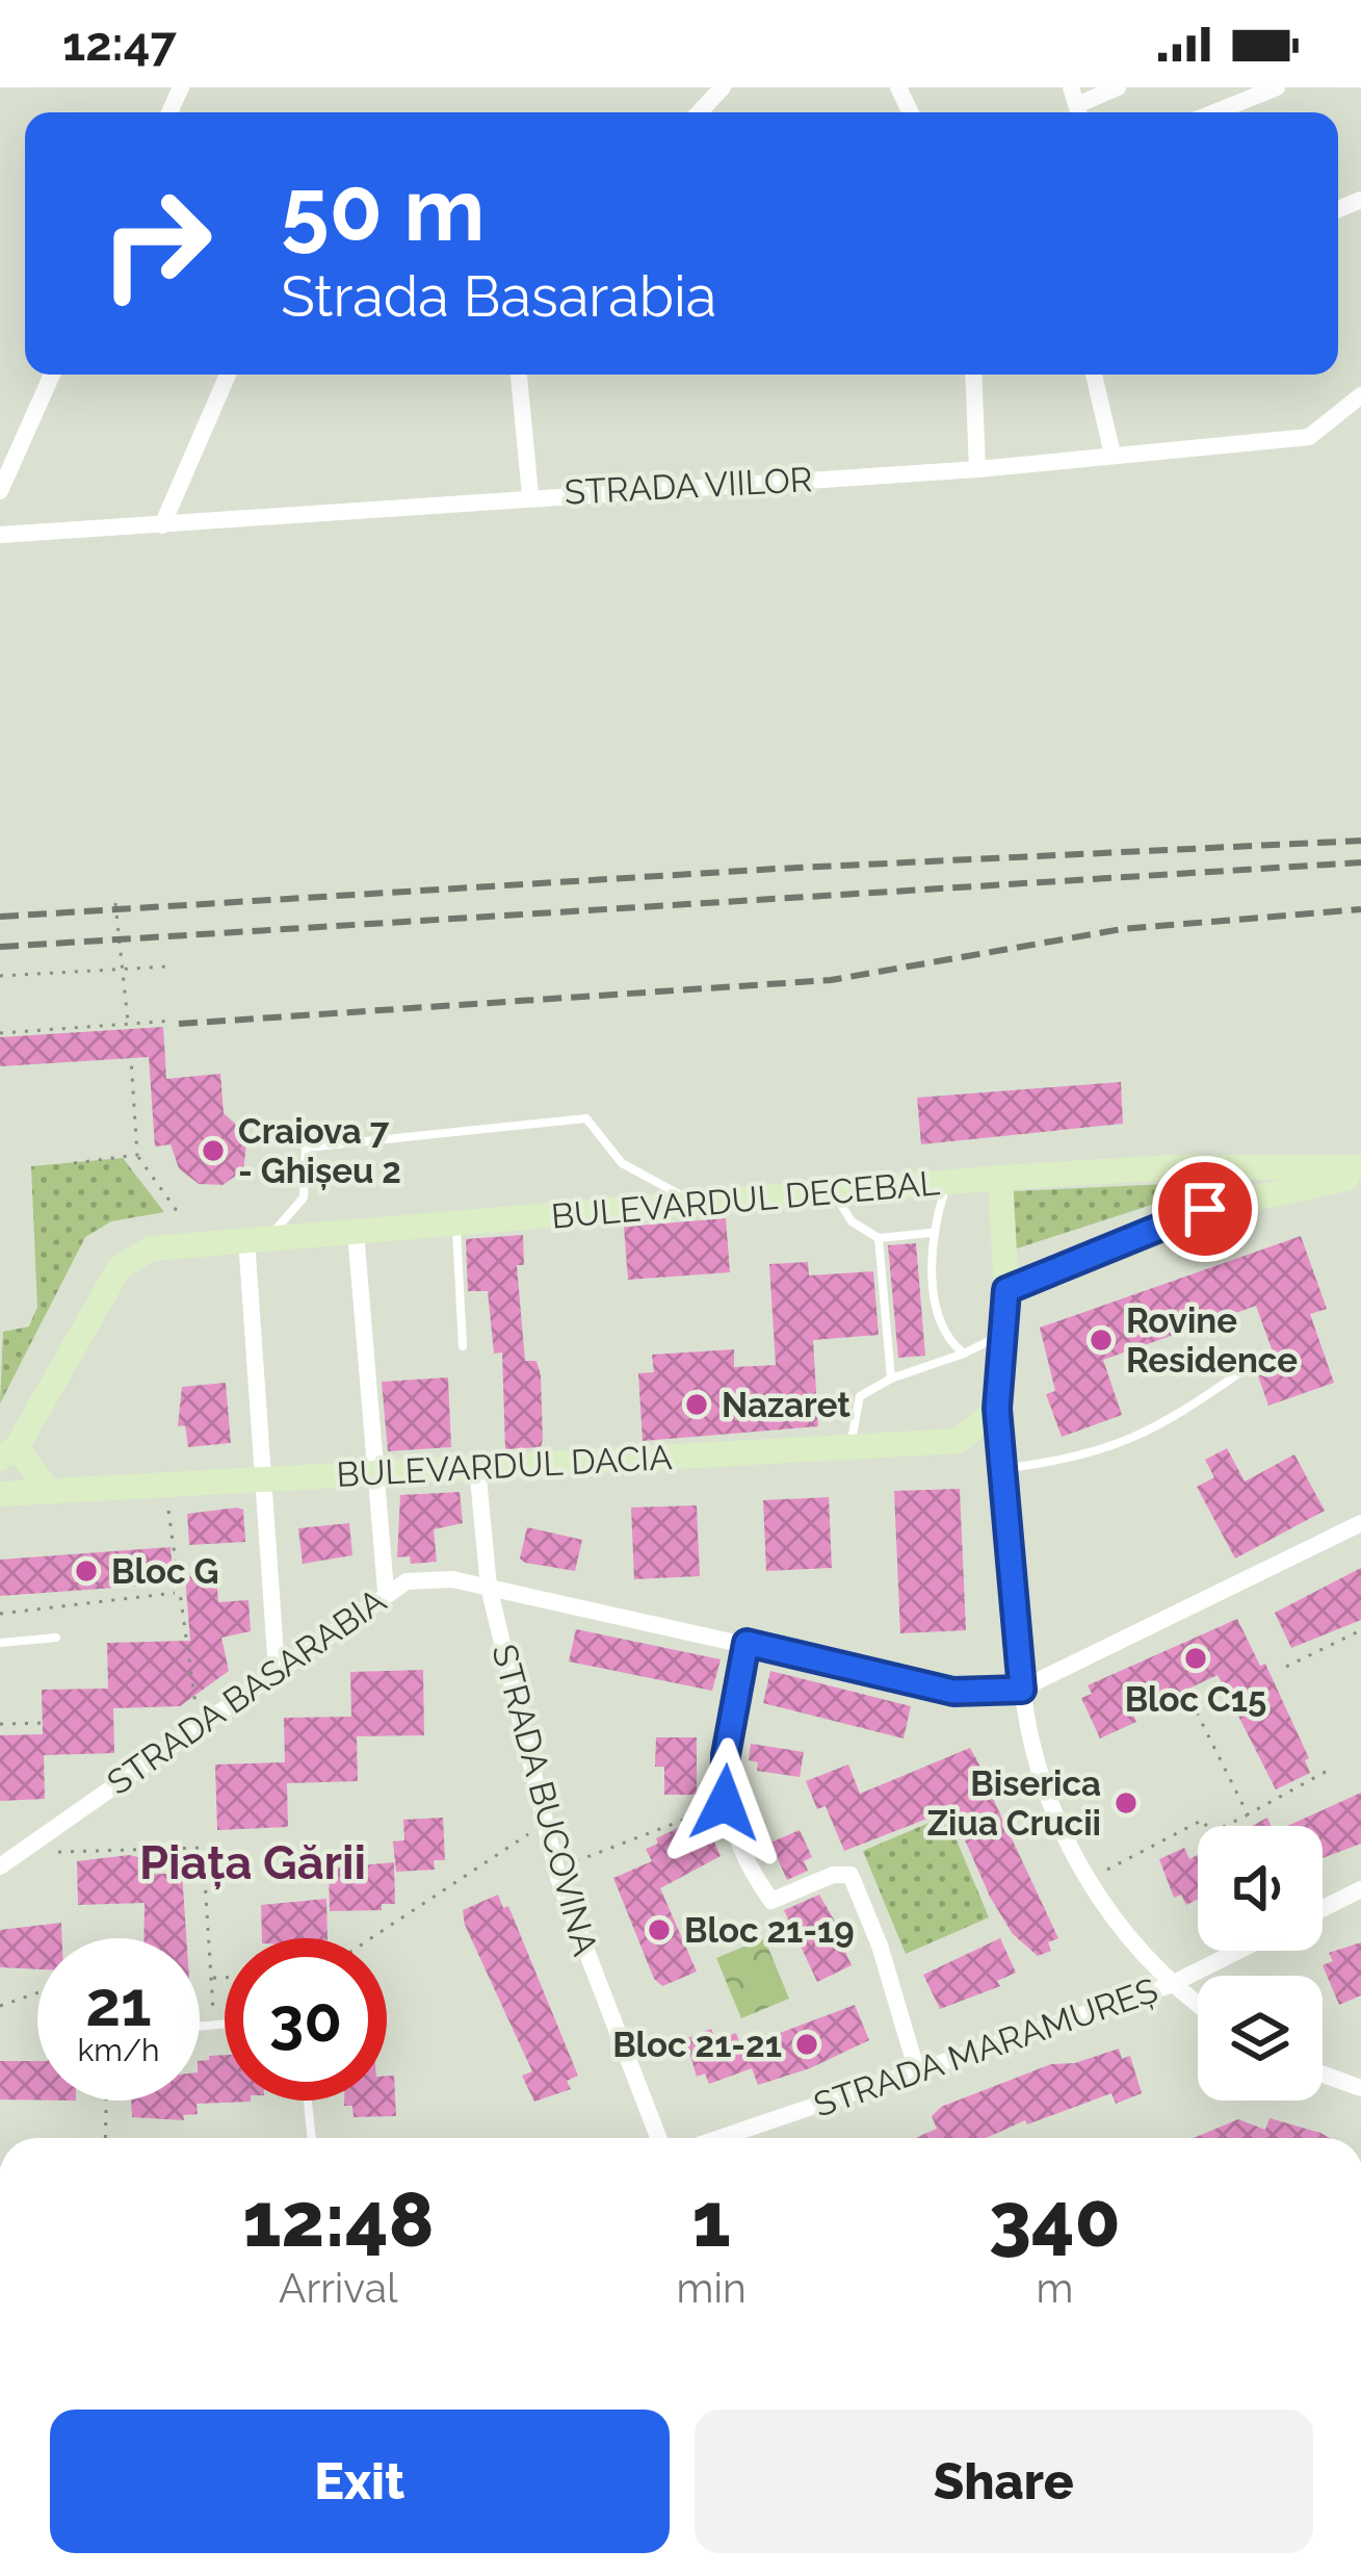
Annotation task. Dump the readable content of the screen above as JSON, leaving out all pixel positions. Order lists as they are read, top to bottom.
{
  "streets": {
    "main road": ["BULEVARDUL DECEBAL", "BULEVARDUL DACIA"],
    "street": [
      "STRADA VIILOR",
      "STRADA BASARABIA",
      "STRADA BUCOVINA",
      "STRADA MARAMUREȘ"
    ]
  },
  "crossings": [
    ["BULEVARDUL DACIA", "STRADA BUCOVINA"],
    ["STRADA BASARABIA", "STRADA BUCOVINA"]
  ],
  "districts": ["Piața Gării"],
  "places": [
    "Craiova 7 - Ghișeu 2",
    "Rovine Residence",
    "Nazaret",
    "Bloc G",
    "Bloc C15",
    "Biserica Ziua Crucii",
    "Bloc 21-19",
    "Bloc 21-21"
  ],
  "page": {
    "status": "12:47",
    "turn": ["50 m", "Strada Basarabia"],
    "speed": "21 km/h",
    "limit": "30",
    "eta": [
      "12:48",
      "Arrival",
      "1",
      "min",
      "340",
      "m"
    ],
    "buttons": ["Exit", "Share"]
  }
}
